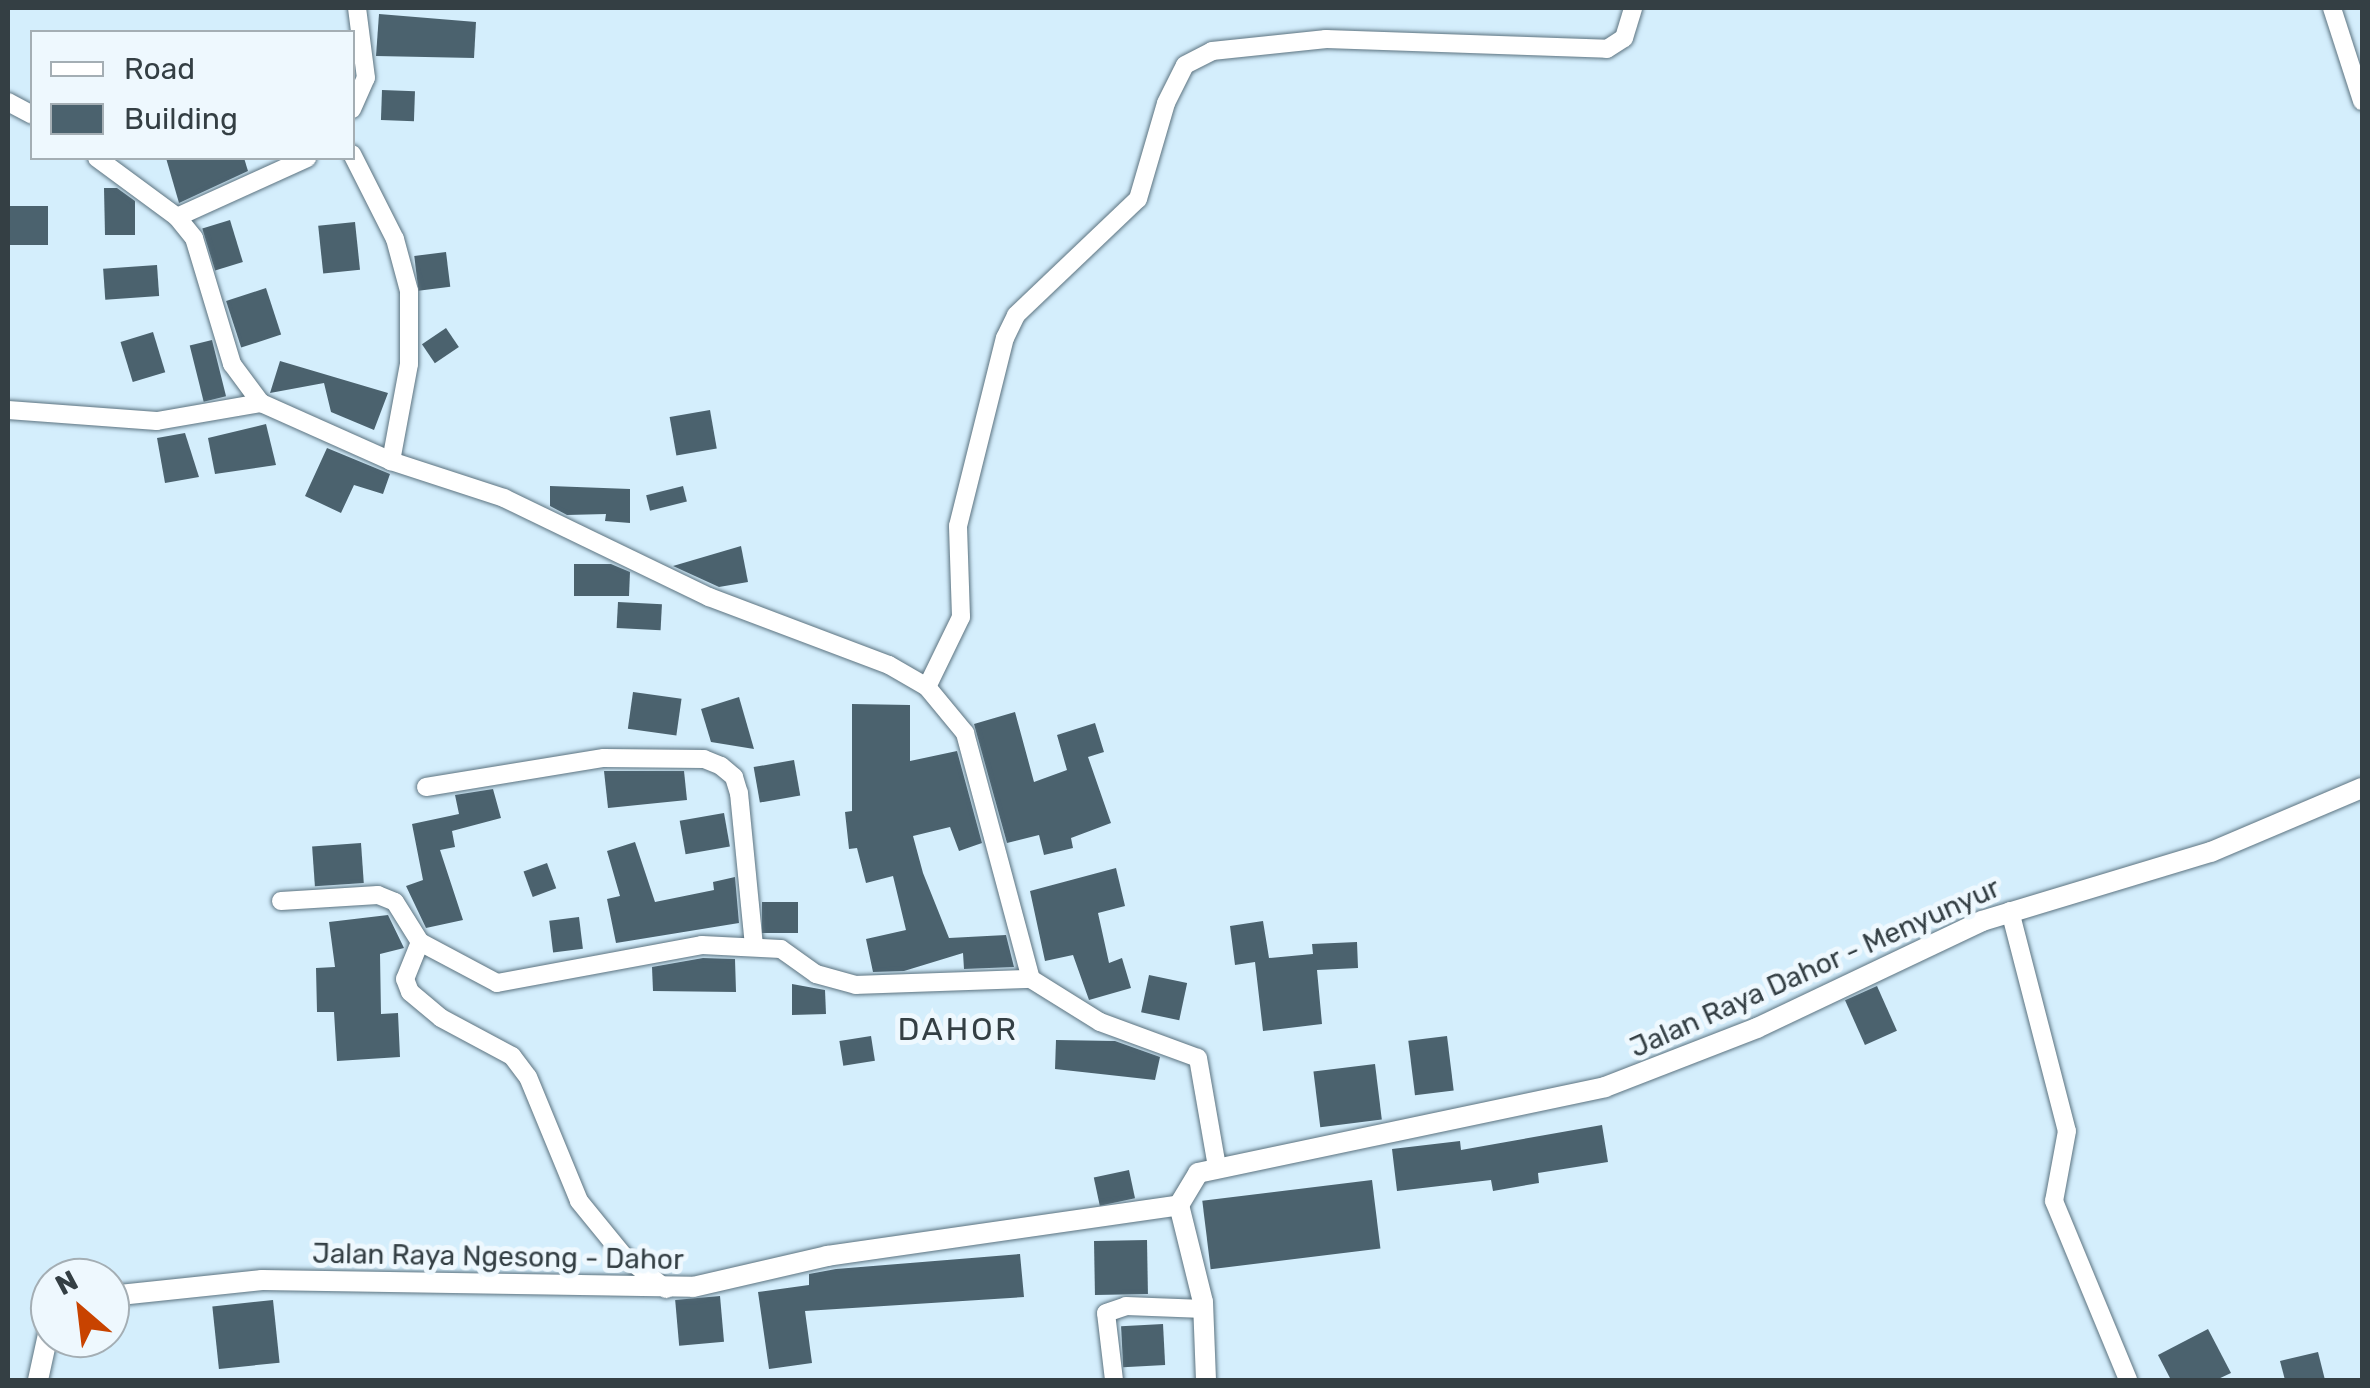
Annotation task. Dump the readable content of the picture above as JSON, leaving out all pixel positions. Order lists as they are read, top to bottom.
{
  "streets": {
    "street": ["Jalan Raya Dahor - Menyunyur", "Jalan Raya Ngesong - Dahor"]
  },
  "districts": ["DAHOR"],
  "legend": ["Road", "Building"],
  "north": "top left"
}
